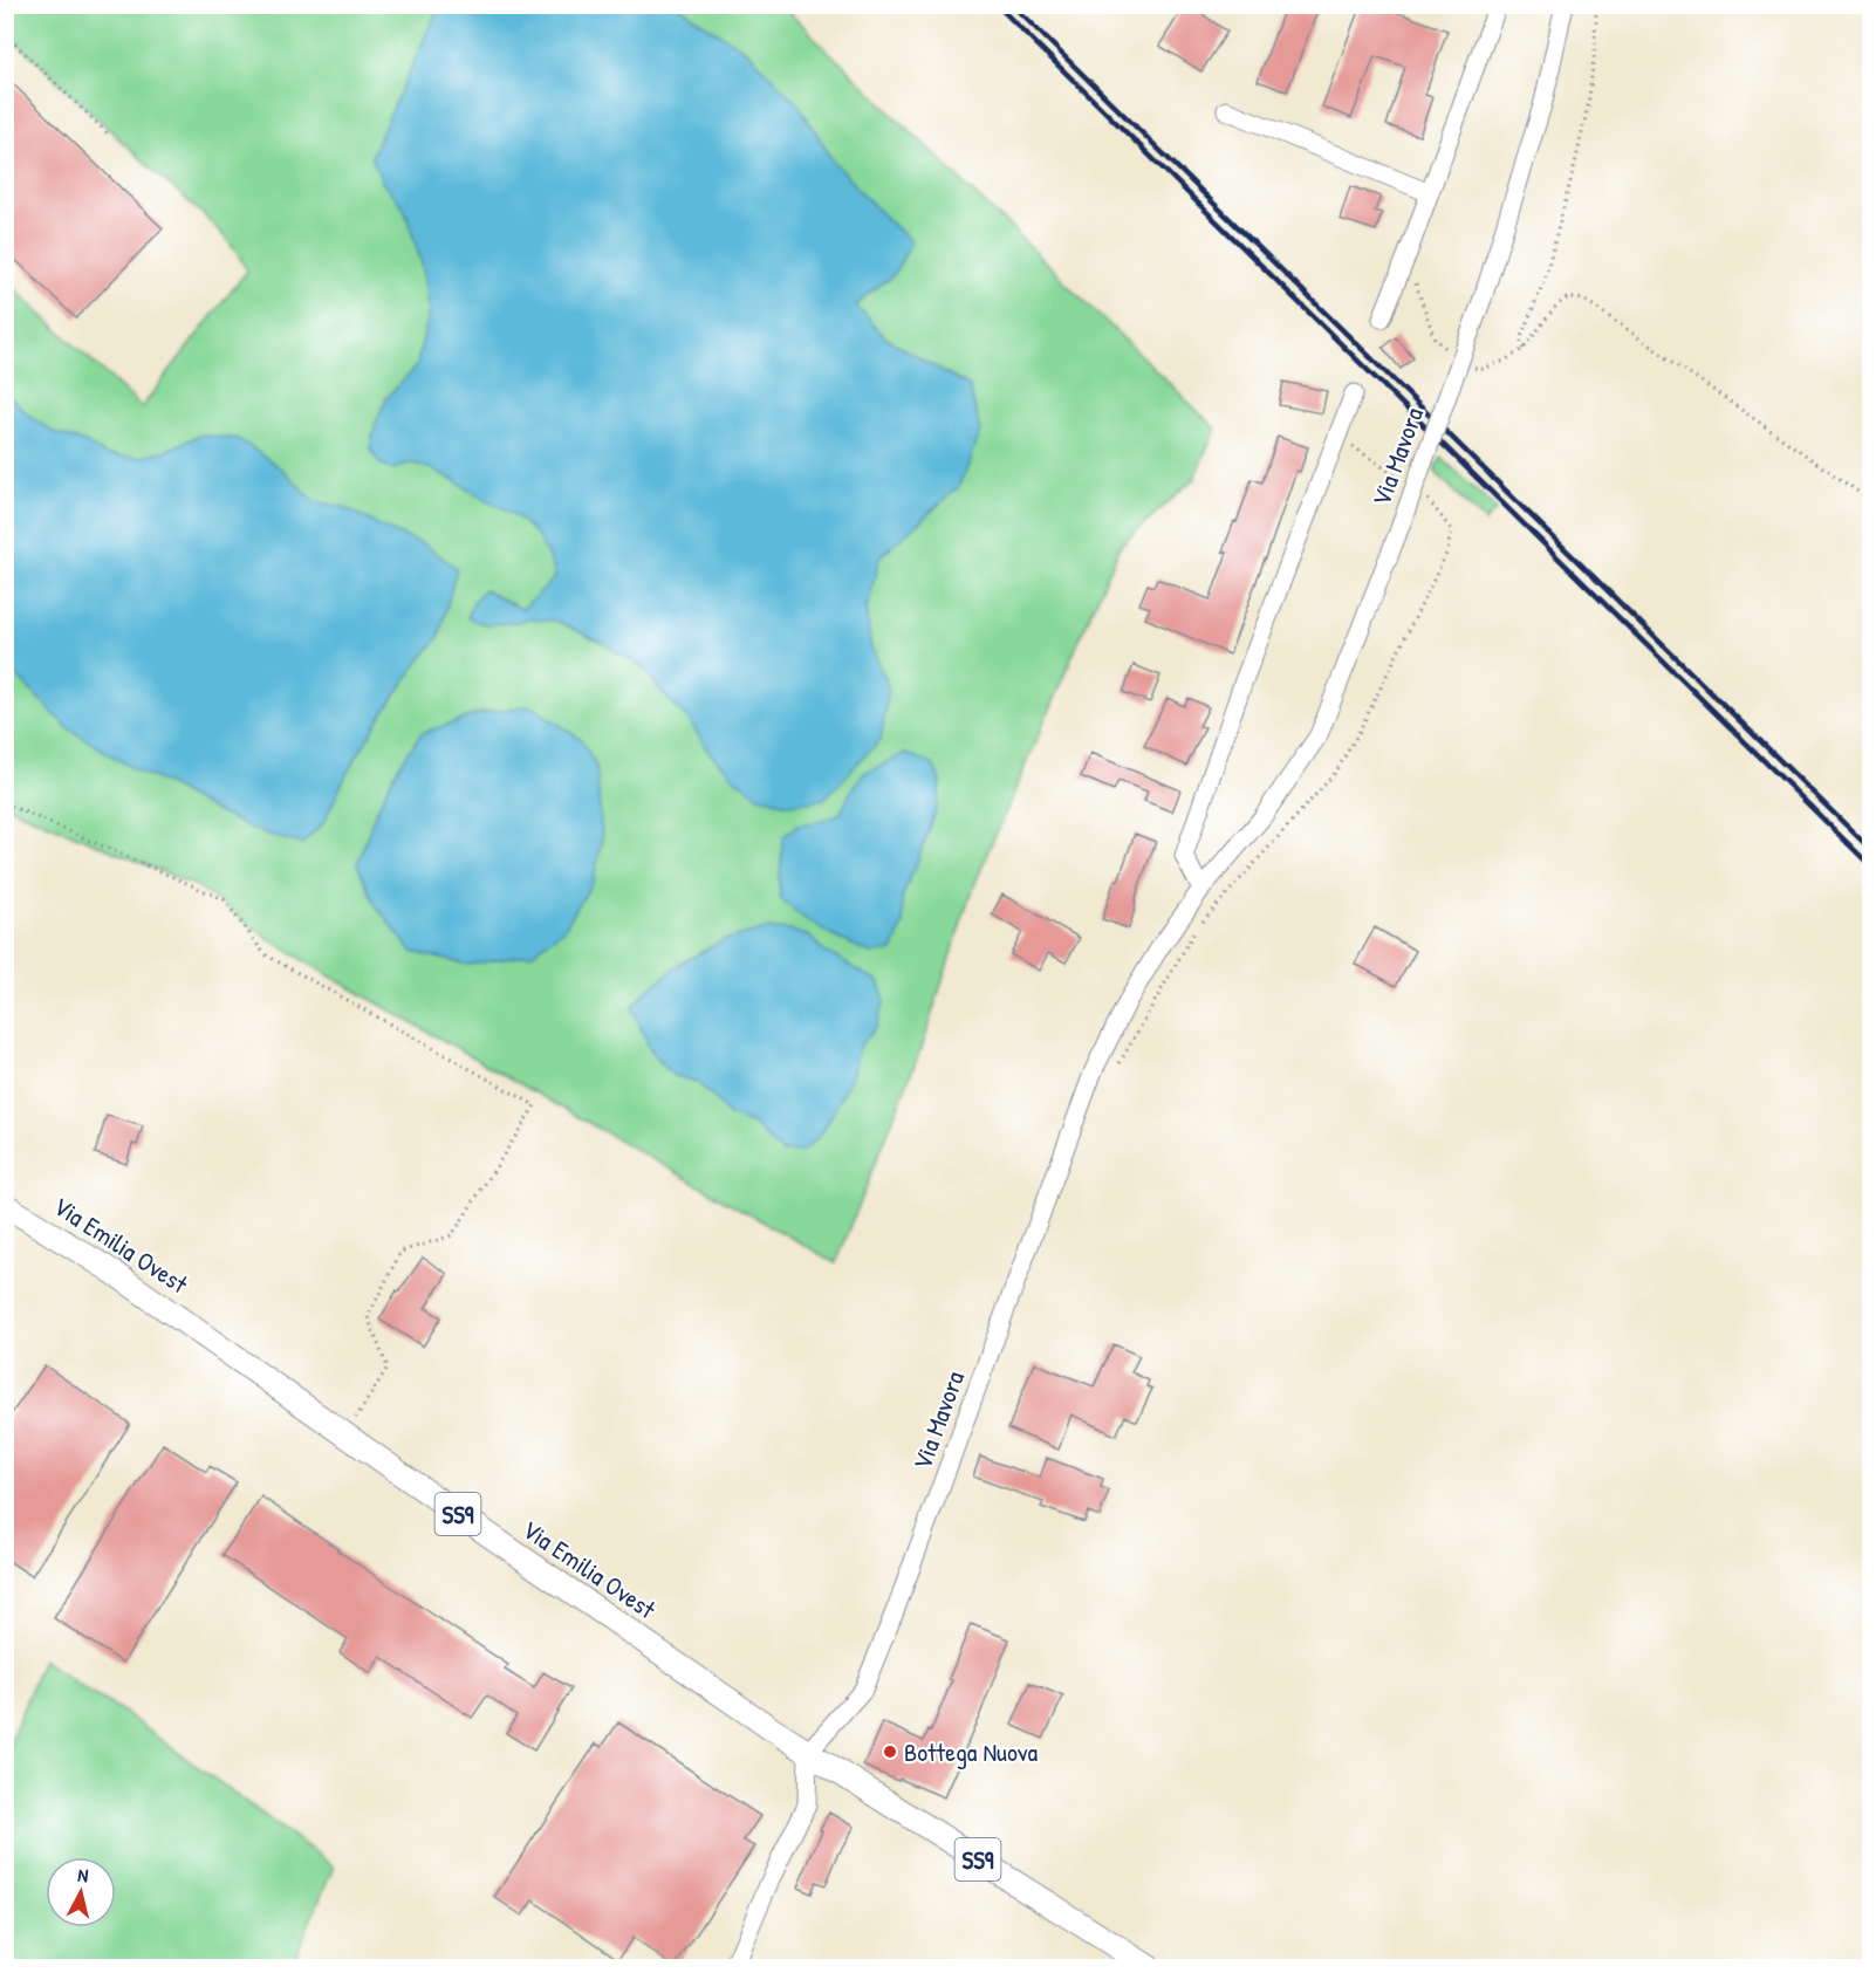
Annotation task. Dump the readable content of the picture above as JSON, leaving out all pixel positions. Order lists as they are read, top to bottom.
{
  "streets": {
    "main road": ["Via Emilia Ovest", "SS9"],
    "street": ["Via Mavora"]
  },
  "crossings": [
    ["Via Mavora", "Via Emilia Ovest"]
  ],
  "places": ["Bottega Nuova"],
  "north": "top"
}
